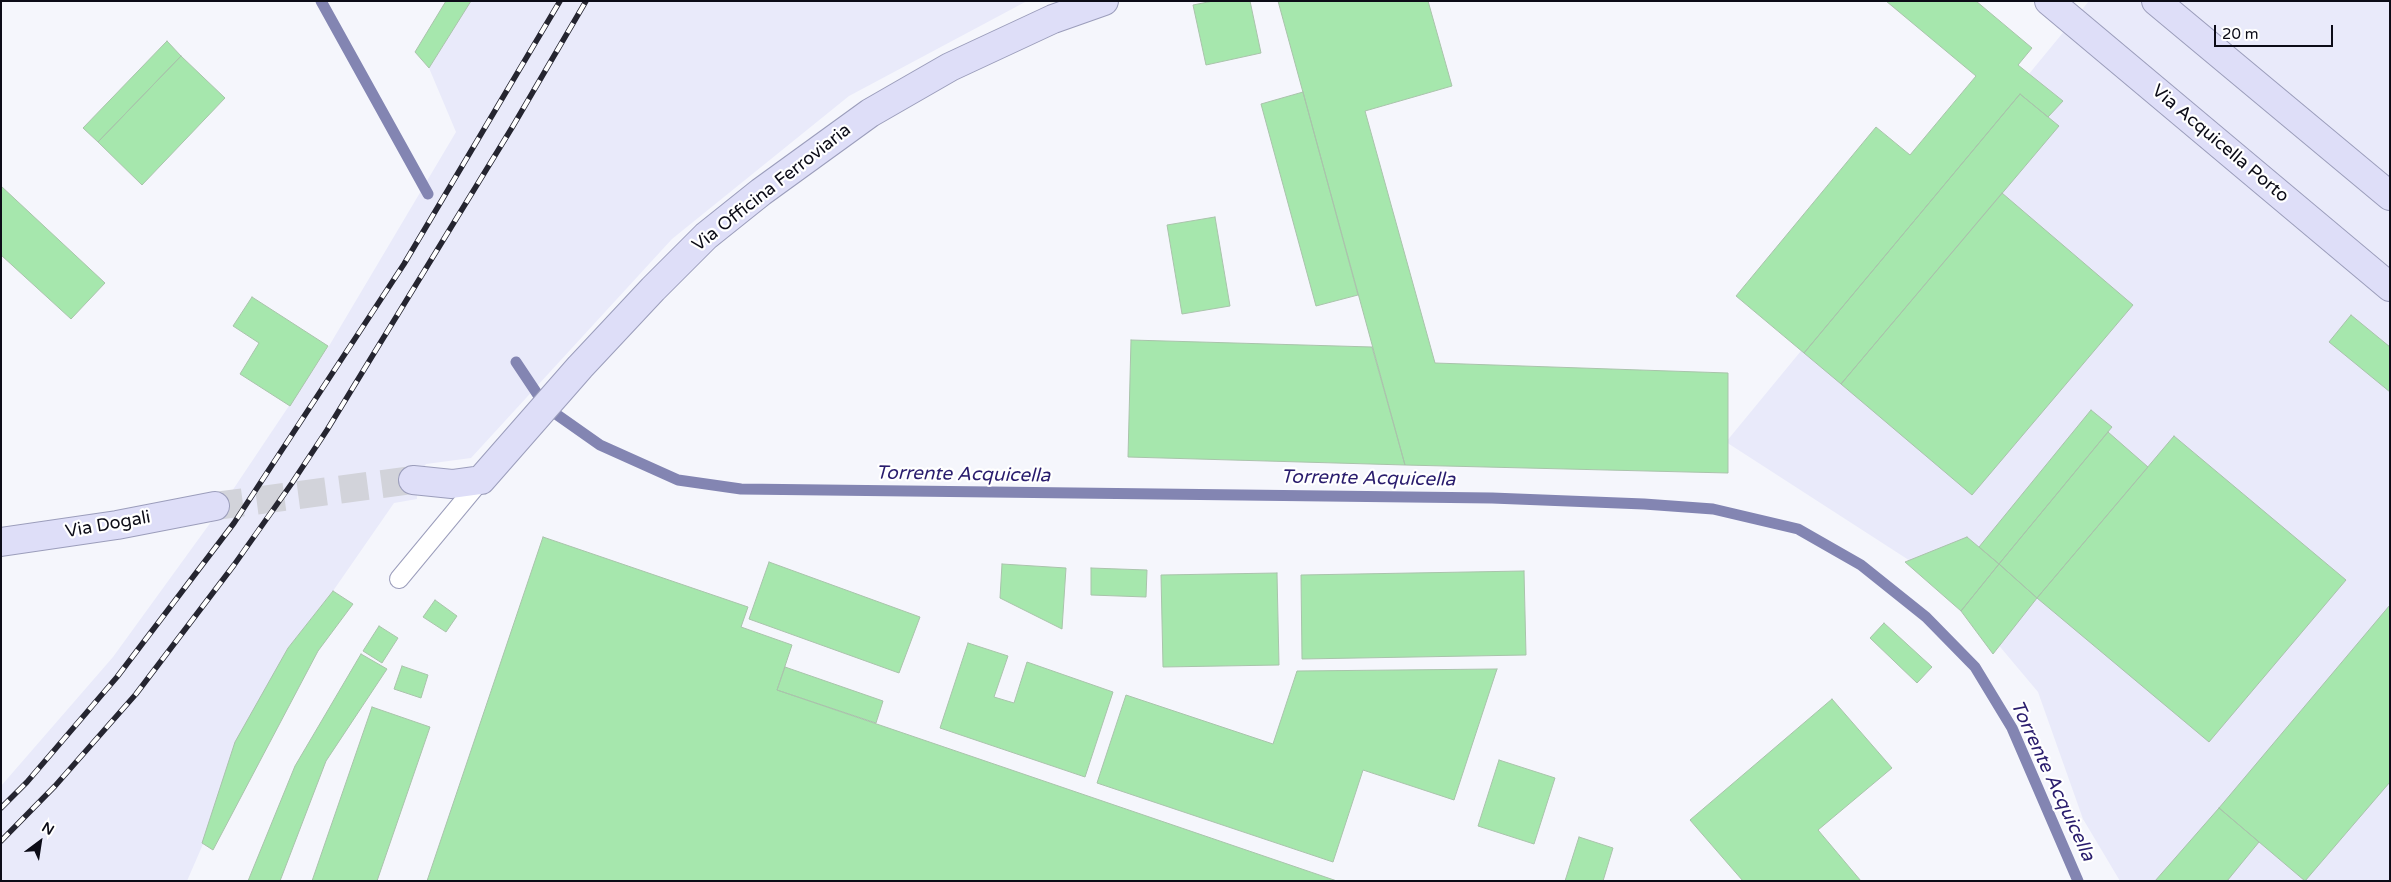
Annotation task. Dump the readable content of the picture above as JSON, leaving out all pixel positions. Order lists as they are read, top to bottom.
{
  "streets": {
    "main road": ["Via Acquicella Porto", "Via Officina Ferroviaria", "Via Dogali"]
  },
  "water": ["Torrente Acquicella"],
  "scale_bar": "20 m",
  "north": "top right"
}
